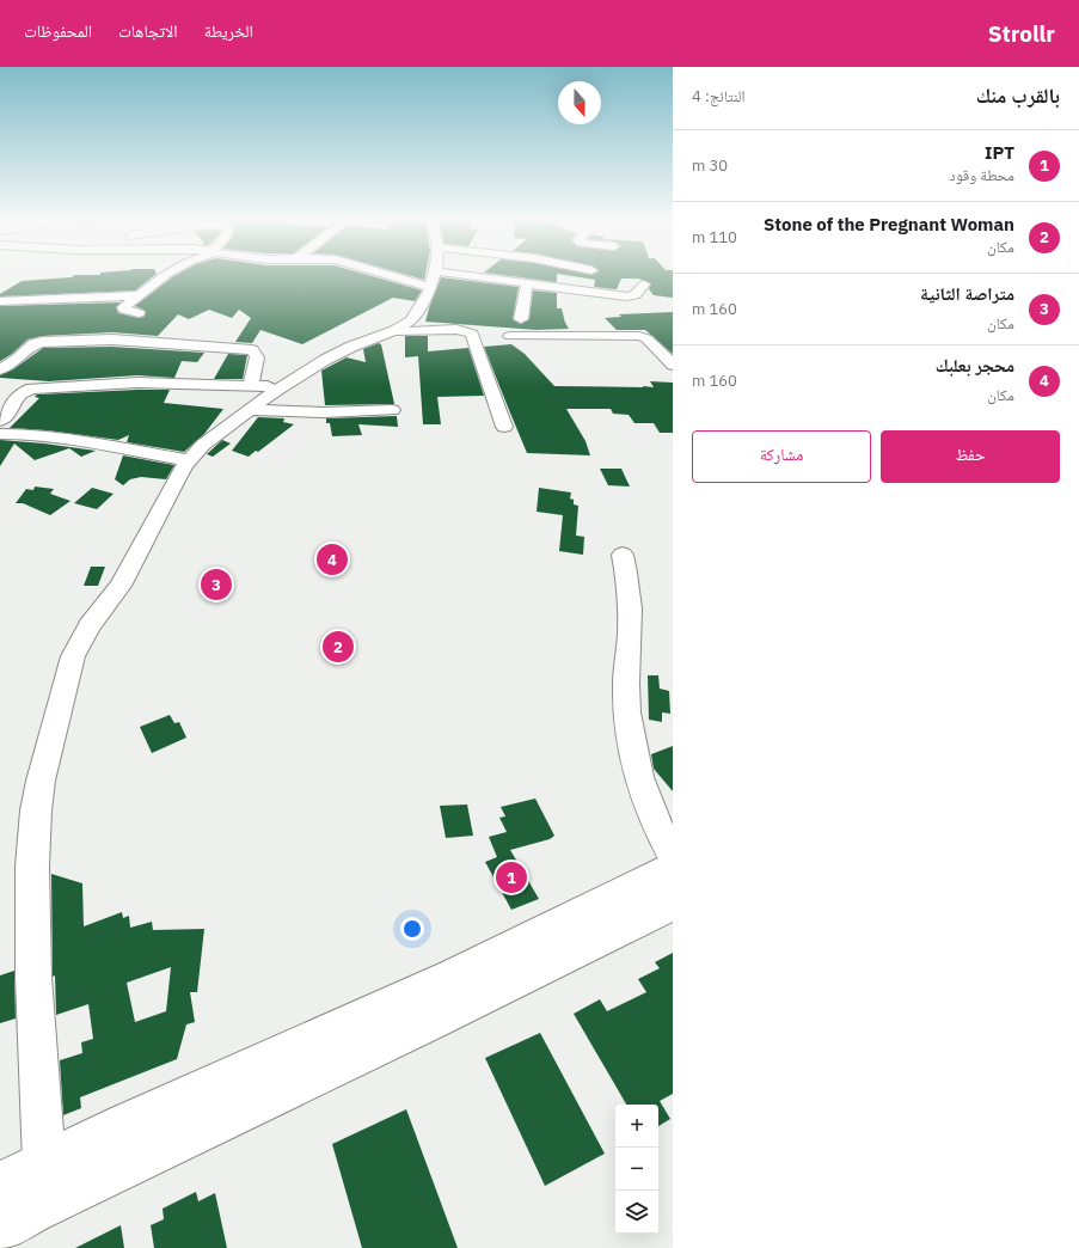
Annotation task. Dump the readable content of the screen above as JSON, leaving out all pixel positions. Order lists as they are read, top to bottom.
{
  "north": "bottom",
  "page": {
    "header": "Strollr",
    "nav": ["الخريطة", "الاتجاهات", "المحفوظات"],
    "heading": ["بالقرب منك", "النتائج: 4"],
    "list": [
      {
        "mark": "1",
        "name": "IPT",
        "note": "محطة وقود",
        "value": "30 m"
      },
      {
        "mark": "2",
        "name": "Stone of the Pregnant Woman",
        "note": "مكان",
        "value": "110 m"
      },
      {
        "mark": "3",
        "name": "متراصة الثانية",
        "note": "مكان",
        "value": "160 m"
      },
      {
        "mark": "4",
        "name": "محجر بعلبك",
        "note": "مكان",
        "value": "160 m"
      }
    ],
    "buttons": ["حفظ", "مشاركة"],
    "pins": [
      "4",
      "3",
      "2",
      "1"
    ],
    "map_buttons": ["+", "−"]
  }
}
